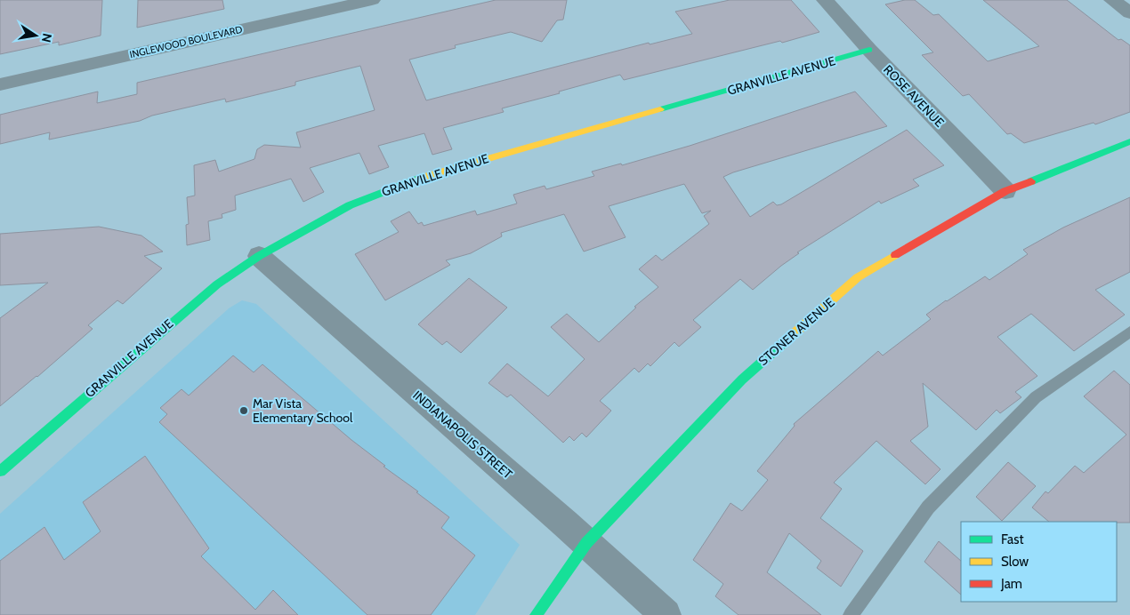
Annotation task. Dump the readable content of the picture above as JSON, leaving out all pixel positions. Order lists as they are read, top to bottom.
{
  "streets": {
    "street": [
      "INGLEWOOD BOULEVARD",
      "GRANVILLE AVENUE",
      "ROSE AVENUE",
      "STONER AVENUE",
      "INDIANAPOLIS STREET"
    ]
  },
  "crossings": [
    ["GRANVILLE AVENUE", "ROSE AVENUE"],
    ["GRANVILLE AVENUE", "INDIANAPOLIS STREET"],
    ["ROSE AVENUE", "STONER AVENUE"],
    ["STONER AVENUE", "INDIANAPOLIS STREET"]
  ],
  "places": ["Mar Vista Elementary School"],
  "legend": ["Fast", "Slow", "Jam"],
  "north": "right"
}
